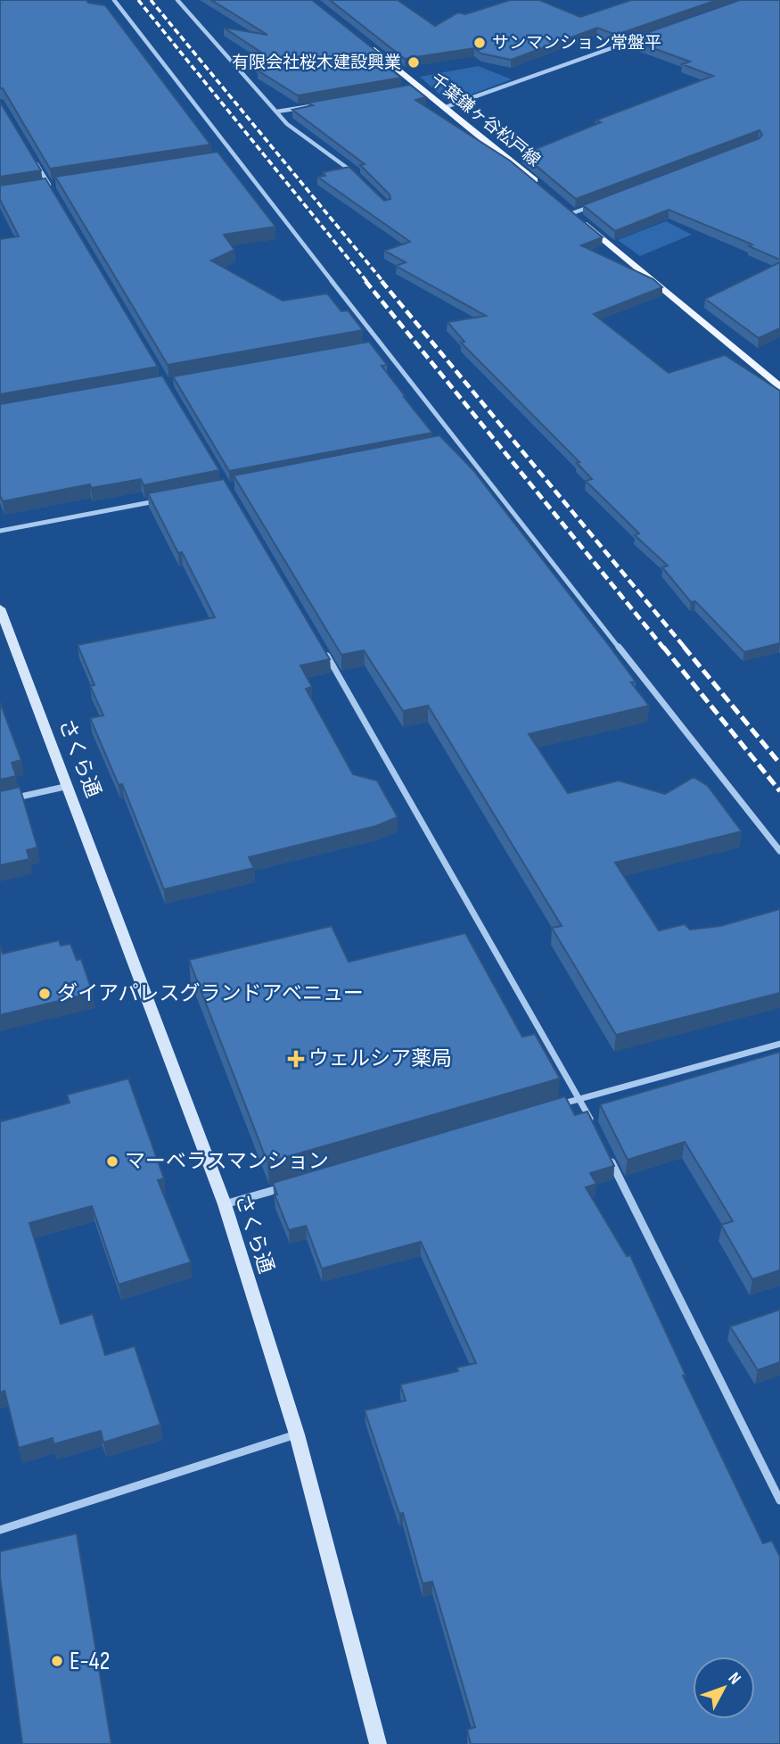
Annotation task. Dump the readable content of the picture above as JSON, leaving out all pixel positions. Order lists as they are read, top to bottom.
{
  "streets": {
    "main road": ["千葉鎌ヶ谷松戸線"],
    "street": ["さくら通"]
  },
  "places": {
    "other": [
      "サンマンション常盤平",
      "有限会社桜木建設興業",
      "ダイアパレスグランドアベニュー",
      "マーベラスマンション",
      "E-42"
    ],
    "health": ["ウェルシア薬局"]
  },
  "north": "top right"
}
